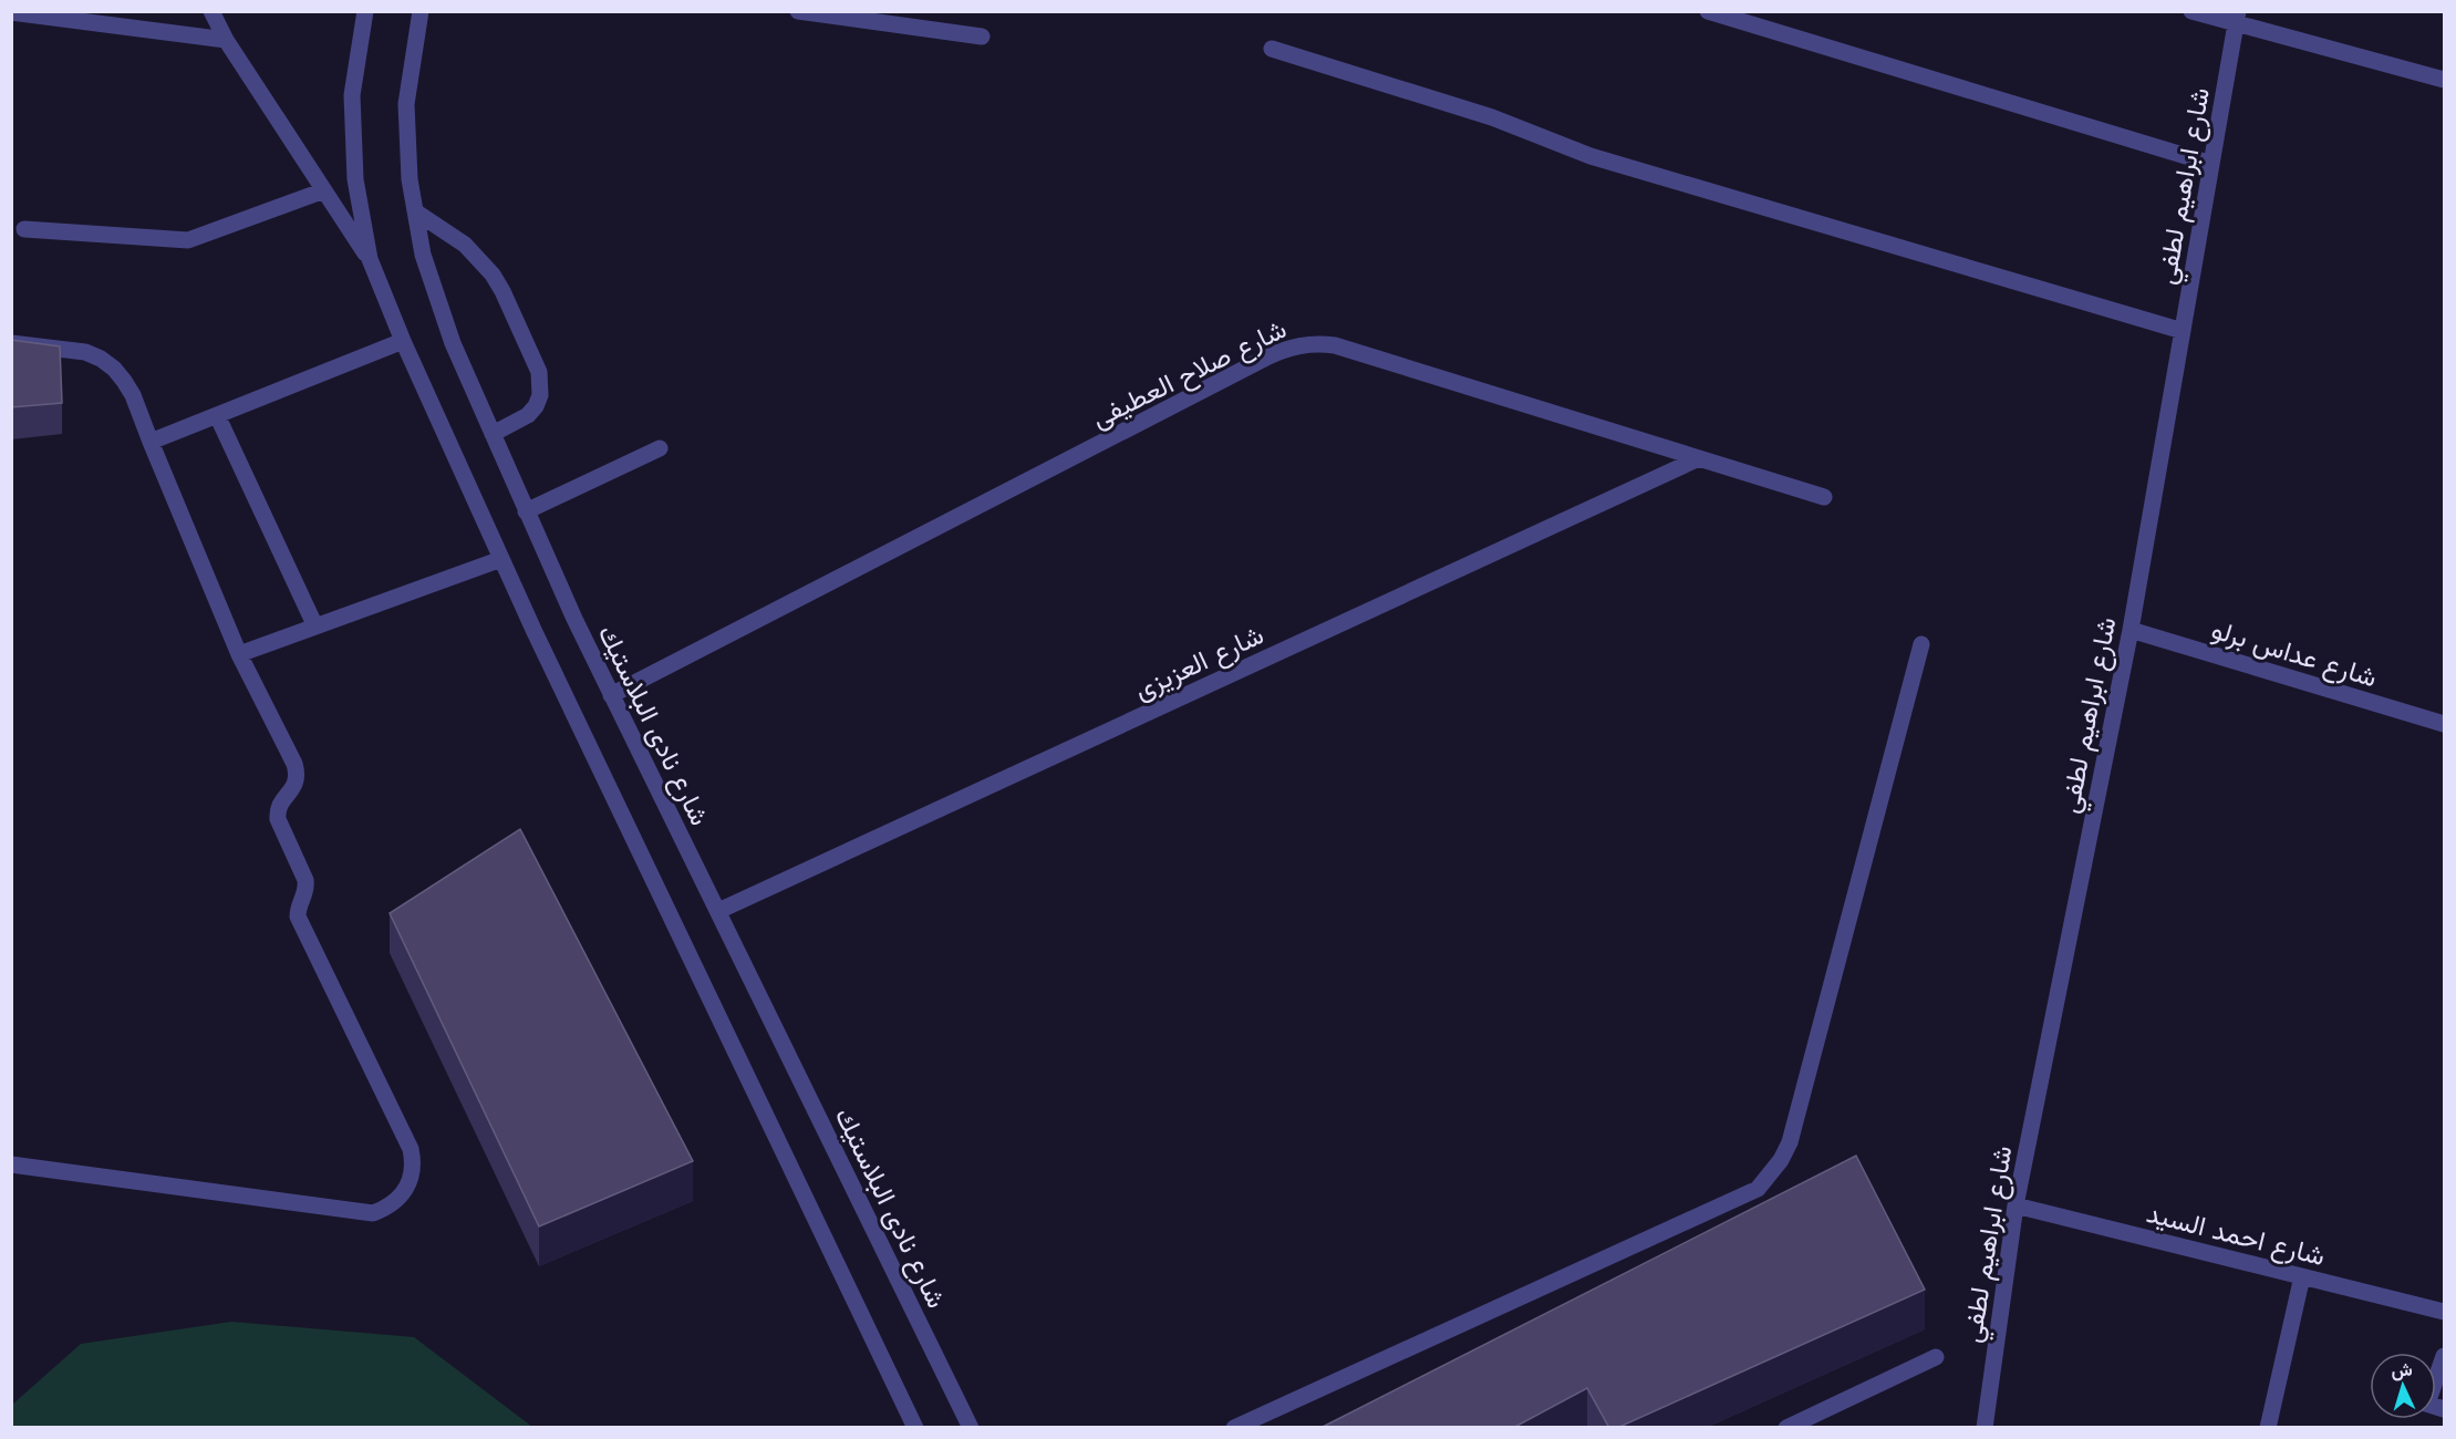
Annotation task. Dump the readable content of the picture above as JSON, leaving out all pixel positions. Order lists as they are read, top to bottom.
{
  "streets": {
    "street": [
      "شارع ابراهيم لطفي",
      "شارع صلاح العطيفى",
      "شارع عداس برلو",
      "شارع العزيزى",
      "شارع نادى البلاستيك",
      "شارع احمد السيد"
    ]
  },
  "crossings": [
    ["شارع ابراهيم لطفي", "شارع عداس برلو"],
    ["شارع ابراهيم لطفي", "شارع احمد السيد"],
    ["شارع صلاح العطيفى", "شارع العزيزى"],
    ["شارع صلاح العطيفى", "شارع نادى البلاستيك"],
    ["شارع العزيزى", "شارع نادى البلاستيك"]
  ],
  "north": "top"
}
